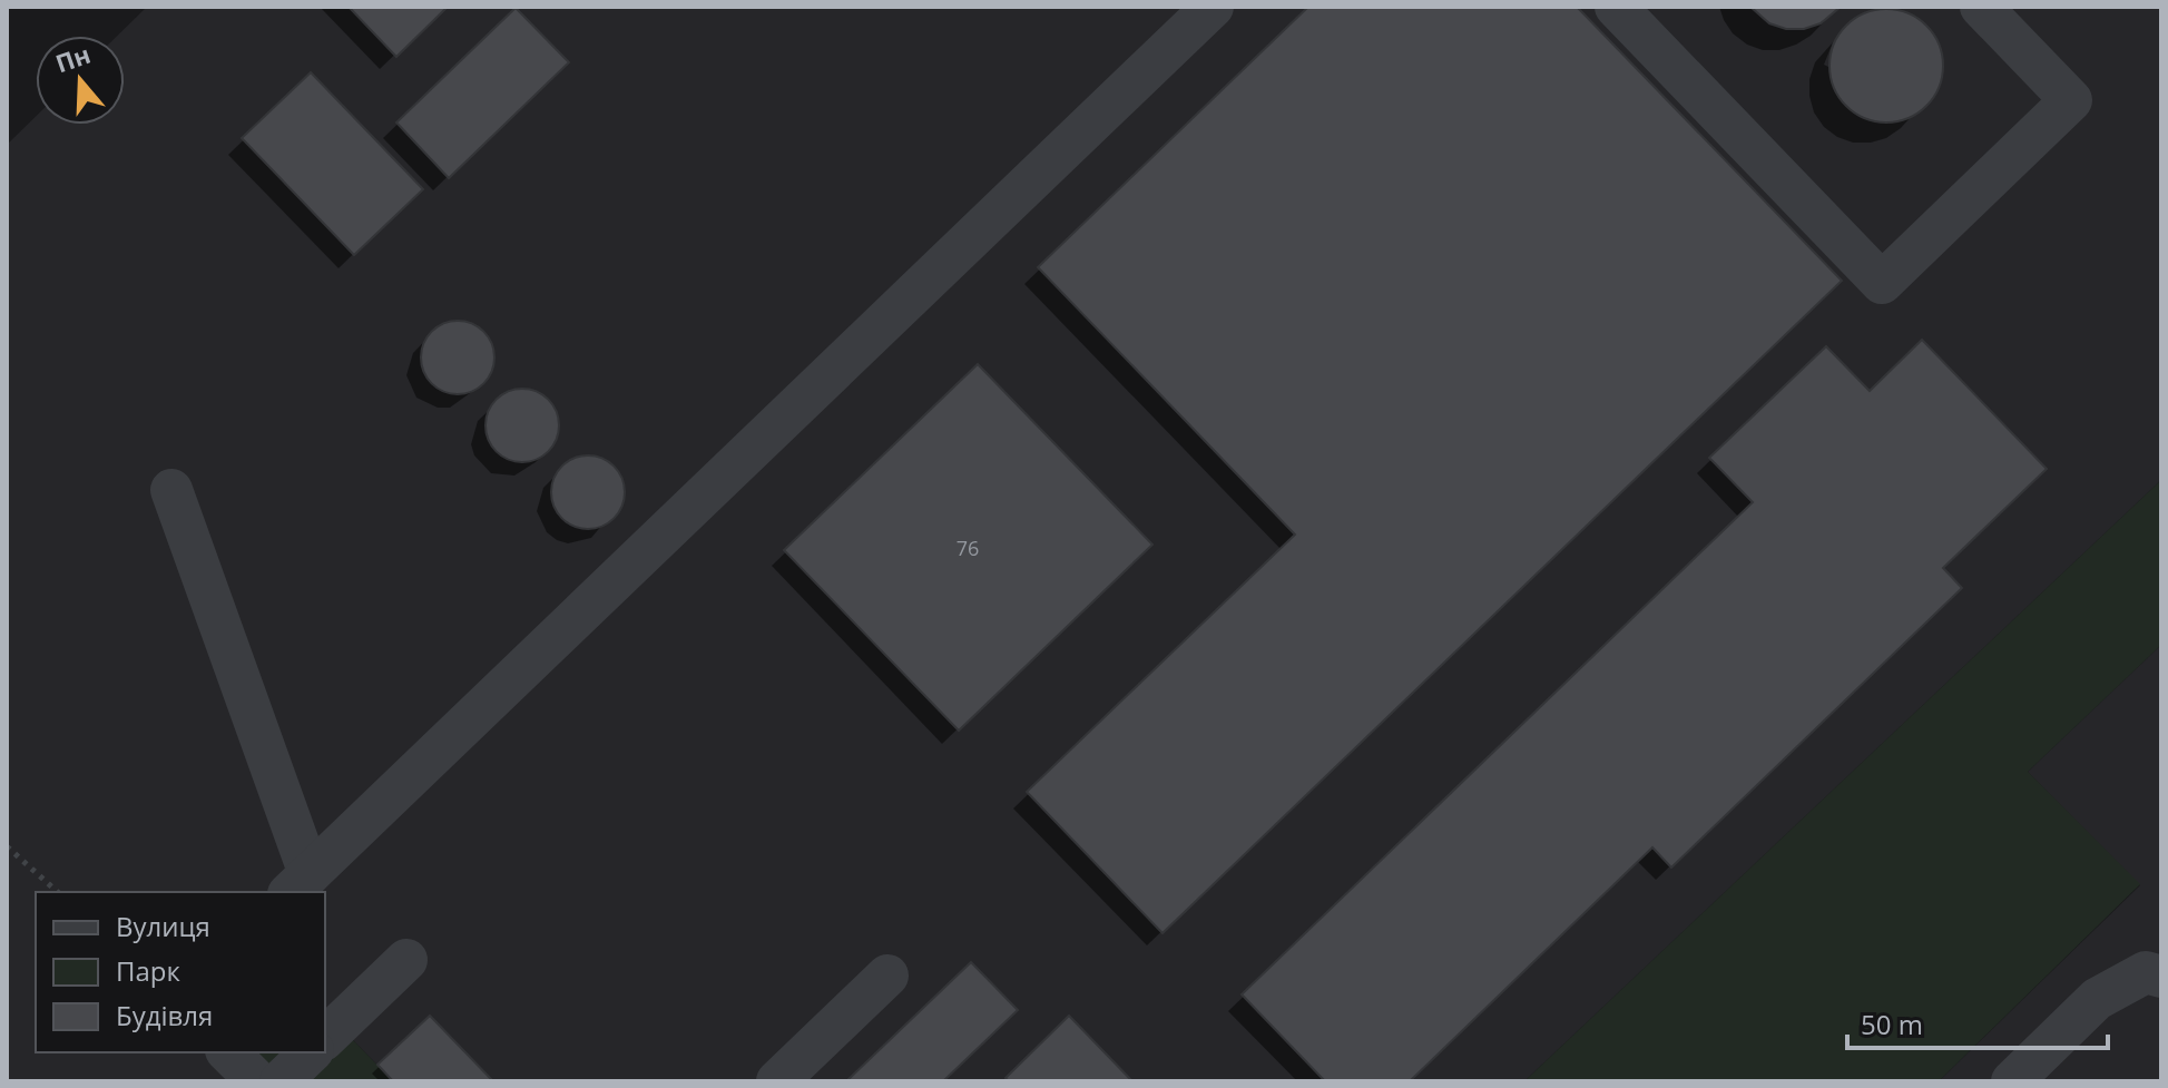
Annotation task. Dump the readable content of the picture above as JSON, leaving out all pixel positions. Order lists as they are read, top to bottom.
{
  "house_numbers": ["76"],
  "legend": ["Вулиця", "Парк", "Будівля"],
  "scale_bar": "50 m",
  "north": "top"
}
